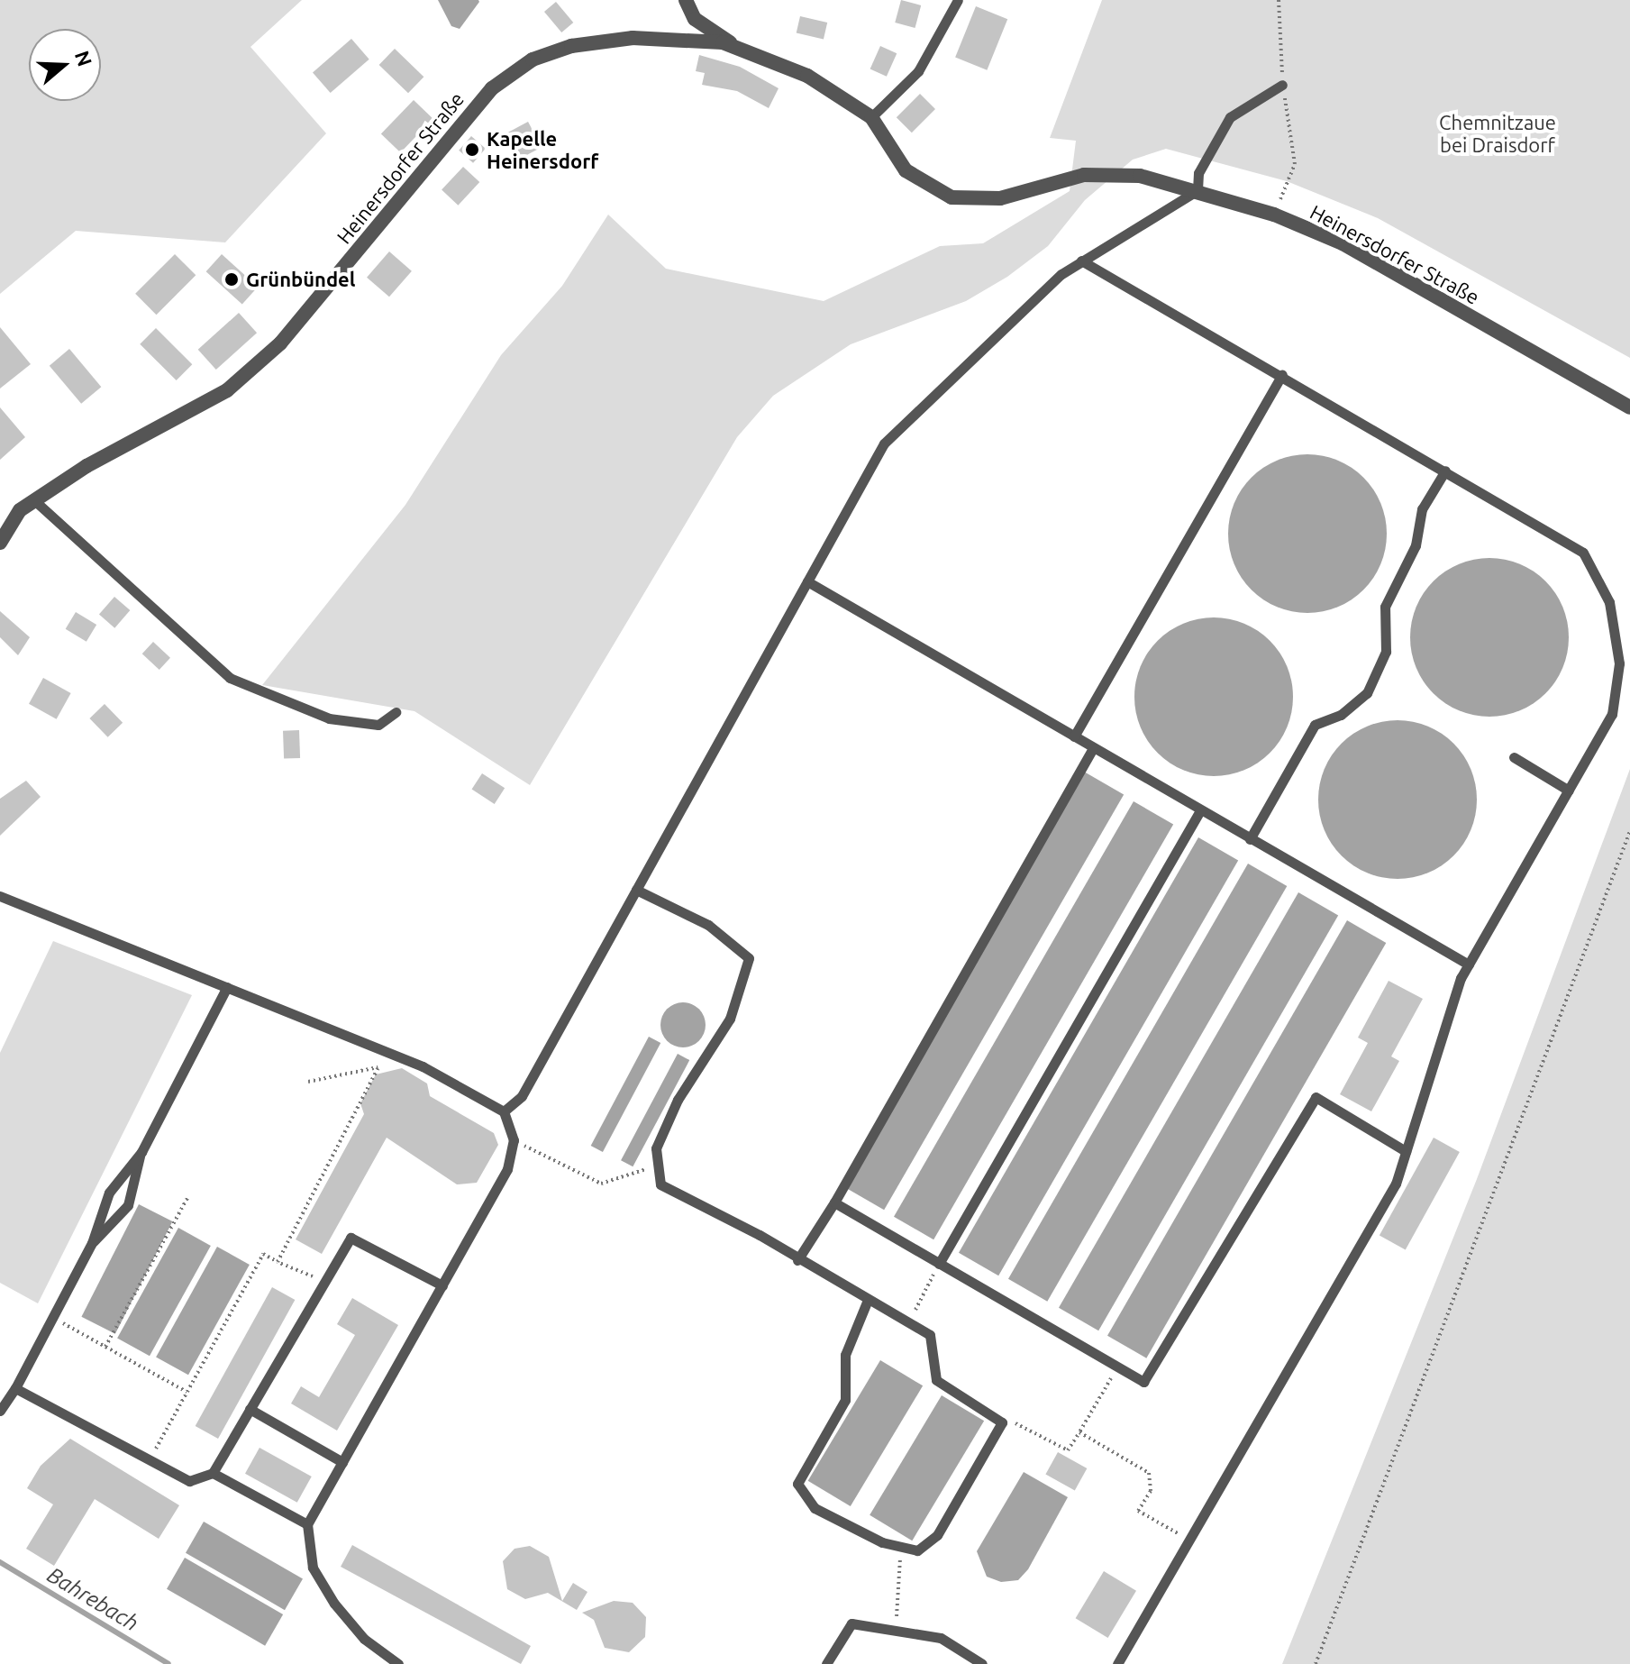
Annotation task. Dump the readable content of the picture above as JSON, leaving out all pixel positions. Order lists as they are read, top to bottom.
{
  "streets": {
    "street": ["Heinersdorfer Straße"]
  },
  "water": ["Bahrebach"],
  "parks": ["Chemnitzaue bei Draisdorf"],
  "places": ["Kapelle Heinersdorf", "Grünbündel"],
  "north": "right"
}
